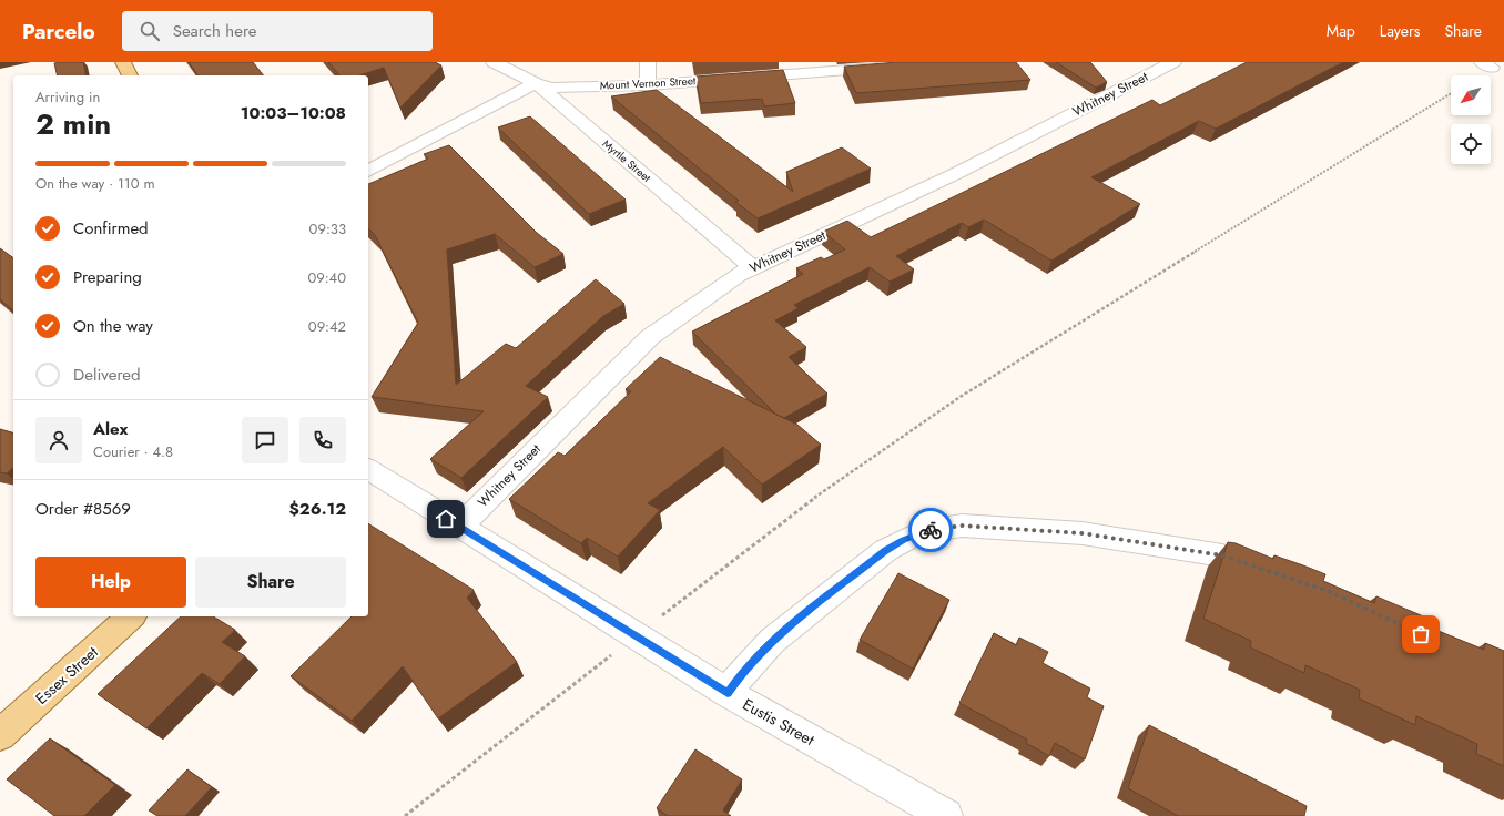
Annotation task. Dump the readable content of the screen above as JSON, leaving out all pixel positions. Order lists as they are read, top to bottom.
{
  "streets": {
    "main road": ["Essex Street"],
    "street": [
      "Mount Vernon Street",
      "Whitney Street",
      "Myrtle Street",
      "Eustis Street"
    ]
  },
  "crossings": [
    ["Mount Vernon Street", "Myrtle Street"],
    ["Whitney Street", "Myrtle Street"],
    ["Whitney Street", "Eustis Street"]
  ],
  "north": "bottom left",
  "page": {
    "header": "Parcelo",
    "search": "Search here",
    "nav": ["Map", "Layers", "Share"],
    "heading": ["2 min", "Arriving in", "10:03–10:08"],
    "panel": [
      "Alex",
      "Courier · 4.8",
      "Order #8569",
      "$26.12"
    ],
    "bar": "On the way · 110 m",
    "list": [
      ["Confirmed", "09:33"],
      ["Preparing", "09:40"],
      ["On the way", "09:42"],
      "Delivered"
    ],
    "buttons": ["Help", "Share"]
  }
}
